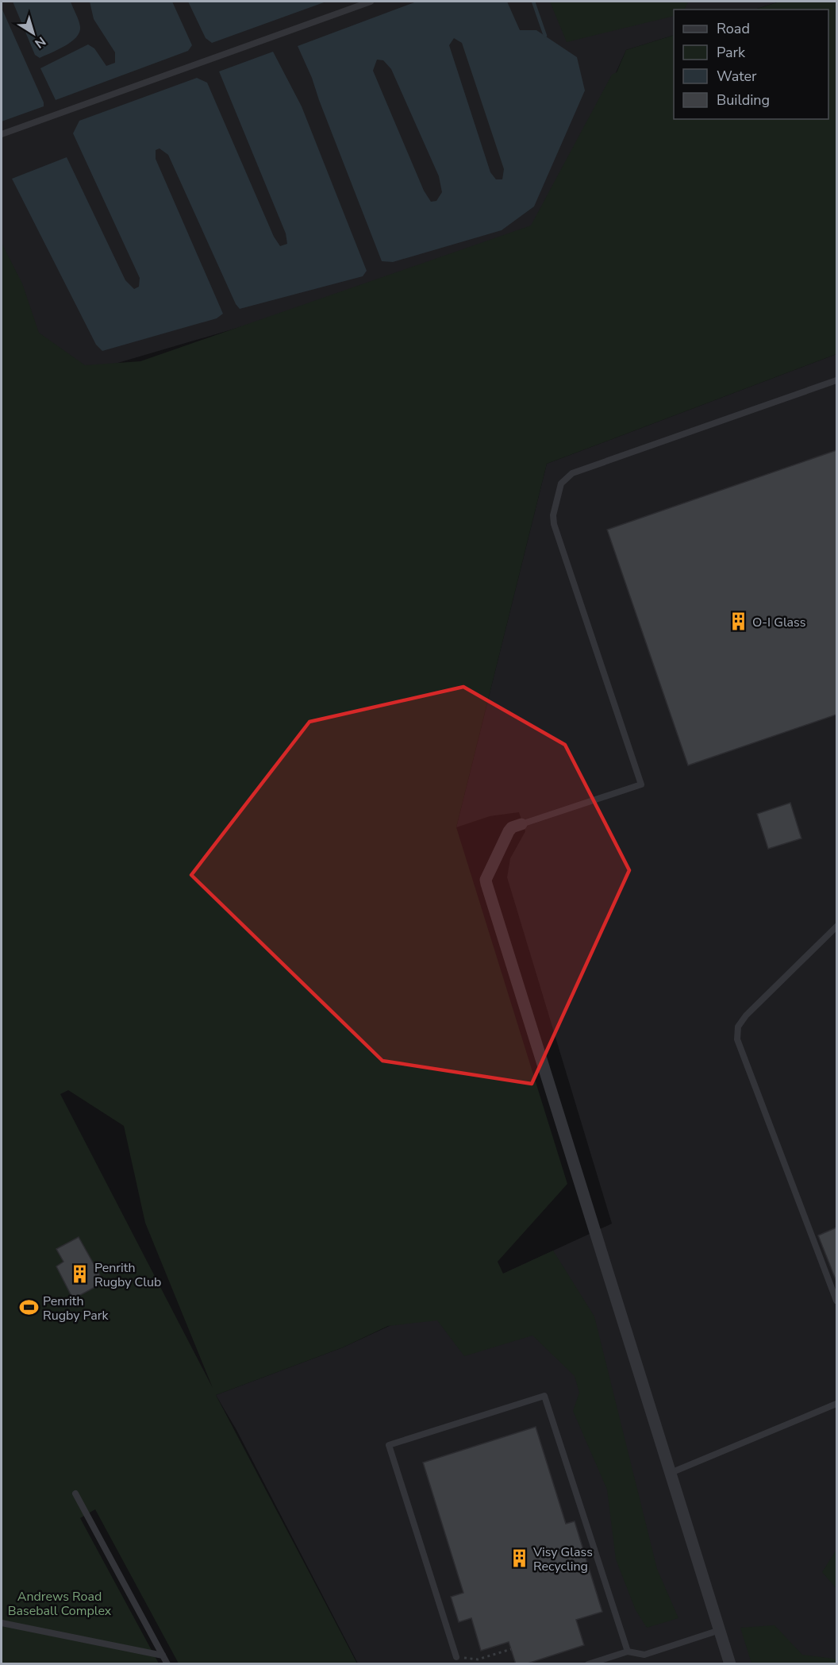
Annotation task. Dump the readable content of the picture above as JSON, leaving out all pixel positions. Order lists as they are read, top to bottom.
{
  "parks": ["Andrews Road Baseball Complex"],
  "places": {
    "building": ["O-I Glass", "Penrith Rugby Club", "Visy Glass Recycling"],
    "sports": ["Penrith Rugby Park"]
  },
  "legend": [
    "Road",
    "Park",
    "Water",
    "Building"
  ],
  "north": "bottom right"
}
